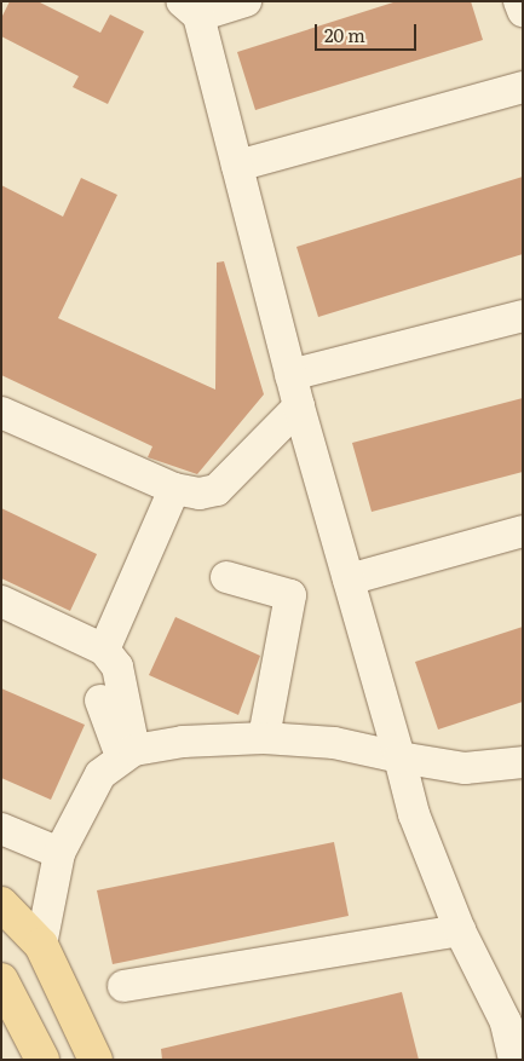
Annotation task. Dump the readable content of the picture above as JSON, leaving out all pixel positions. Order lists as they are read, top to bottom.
{
  "scale_bar": "20 m"
}
